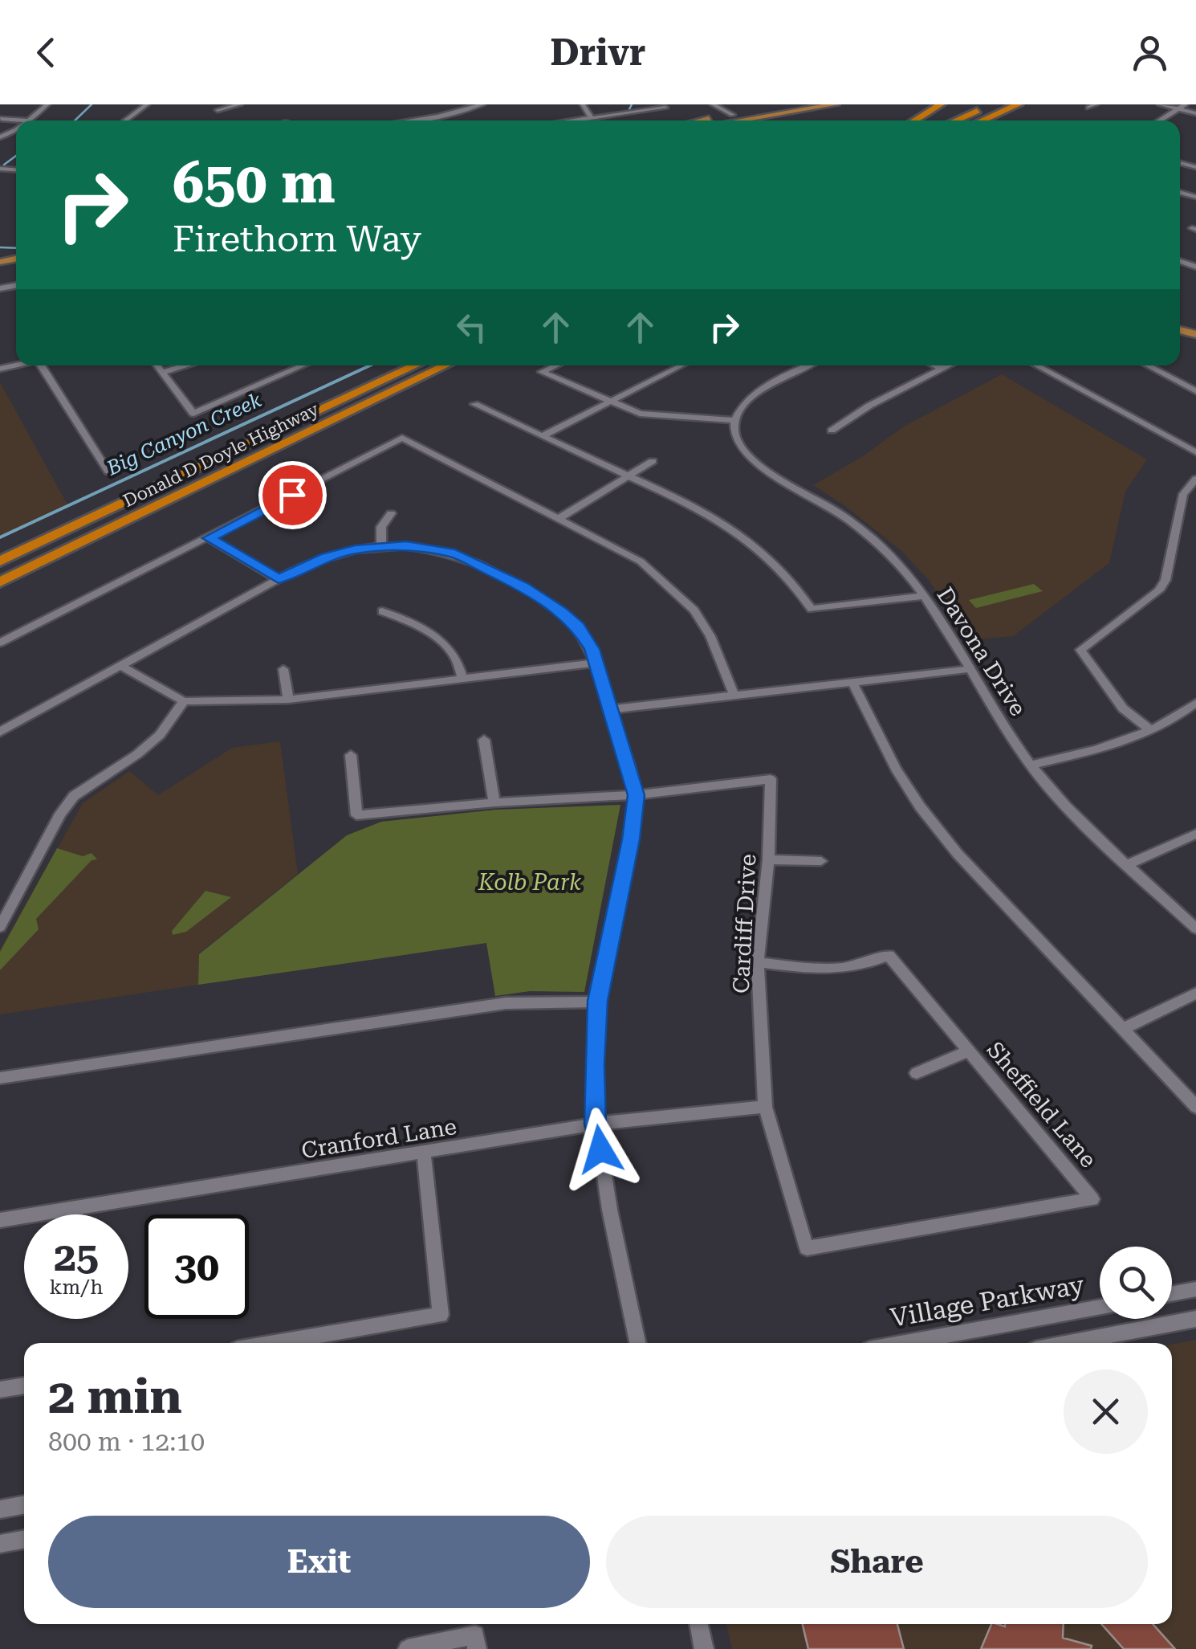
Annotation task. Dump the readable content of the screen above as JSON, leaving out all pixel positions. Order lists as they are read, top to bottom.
{
  "streets": {
    "highway": ["Donald D Doyle Highway"],
    "street": [
      "Davona Drive",
      "Cardiff Drive",
      "Sheffield Lane",
      "Cranford Lane",
      "Village Parkway"
    ]
  },
  "crossings": [
    ["Cardiff Drive", "Sheffield Lane"],
    ["Cardiff Drive", "Cranford Lane"]
  ],
  "water": ["Big Canyon Creek"],
  "parks": ["Kolb Park"],
  "page": {
    "header": "Drivr",
    "turn": ["650 m", "Firethorn Way"],
    "speed": "25 km/h",
    "limit": "30",
    "heading": ["2 min", "800 m · 12:10"],
    "buttons": ["Exit", "Share"]
  }
}
